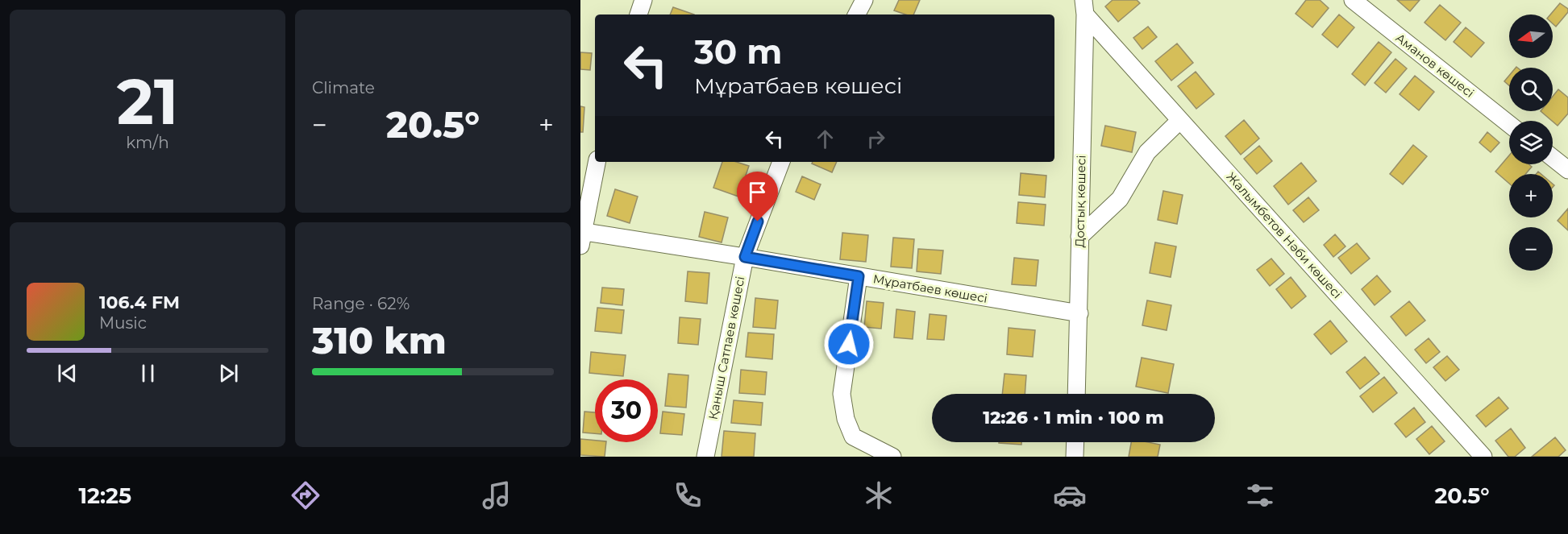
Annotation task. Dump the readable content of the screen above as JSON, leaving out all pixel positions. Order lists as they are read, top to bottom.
{
  "streets": {
    "street": [
      "Аманов көшесі",
      "Достық көшесі",
      "Жалымбетов Нәби көшесі",
      "Мұратбаев көшесі",
      "Қаныш Сатпаев көшесі"
    ]
  },
  "crossings": [
    ["Достық көшесі", "Жалымбетов Нәби көшесі"],
    ["Достық көшесі", "Мұратбаев көшесі"],
    ["Мұратбаев көшесі", "Қаныш Сатпаев көшесі"]
  ],
  "north": "left",
  "page": {
    "tile": [
      ["21", "km/h"],
      "Climate",
      ["Range · 62%", "310 km"]
    ],
    "map_buttons": ["+", "−"],
    "turn": ["30 m", "Мұратбаев көшесі"],
    "heat": ["−", "20.5°", "+"],
    "song": ["106.4 FM", "Music"],
    "limit": "30",
    "trip": "12:26 · 1 min · 100 m",
    "tabs": ["12:25", "20.5°"]
  }
}
